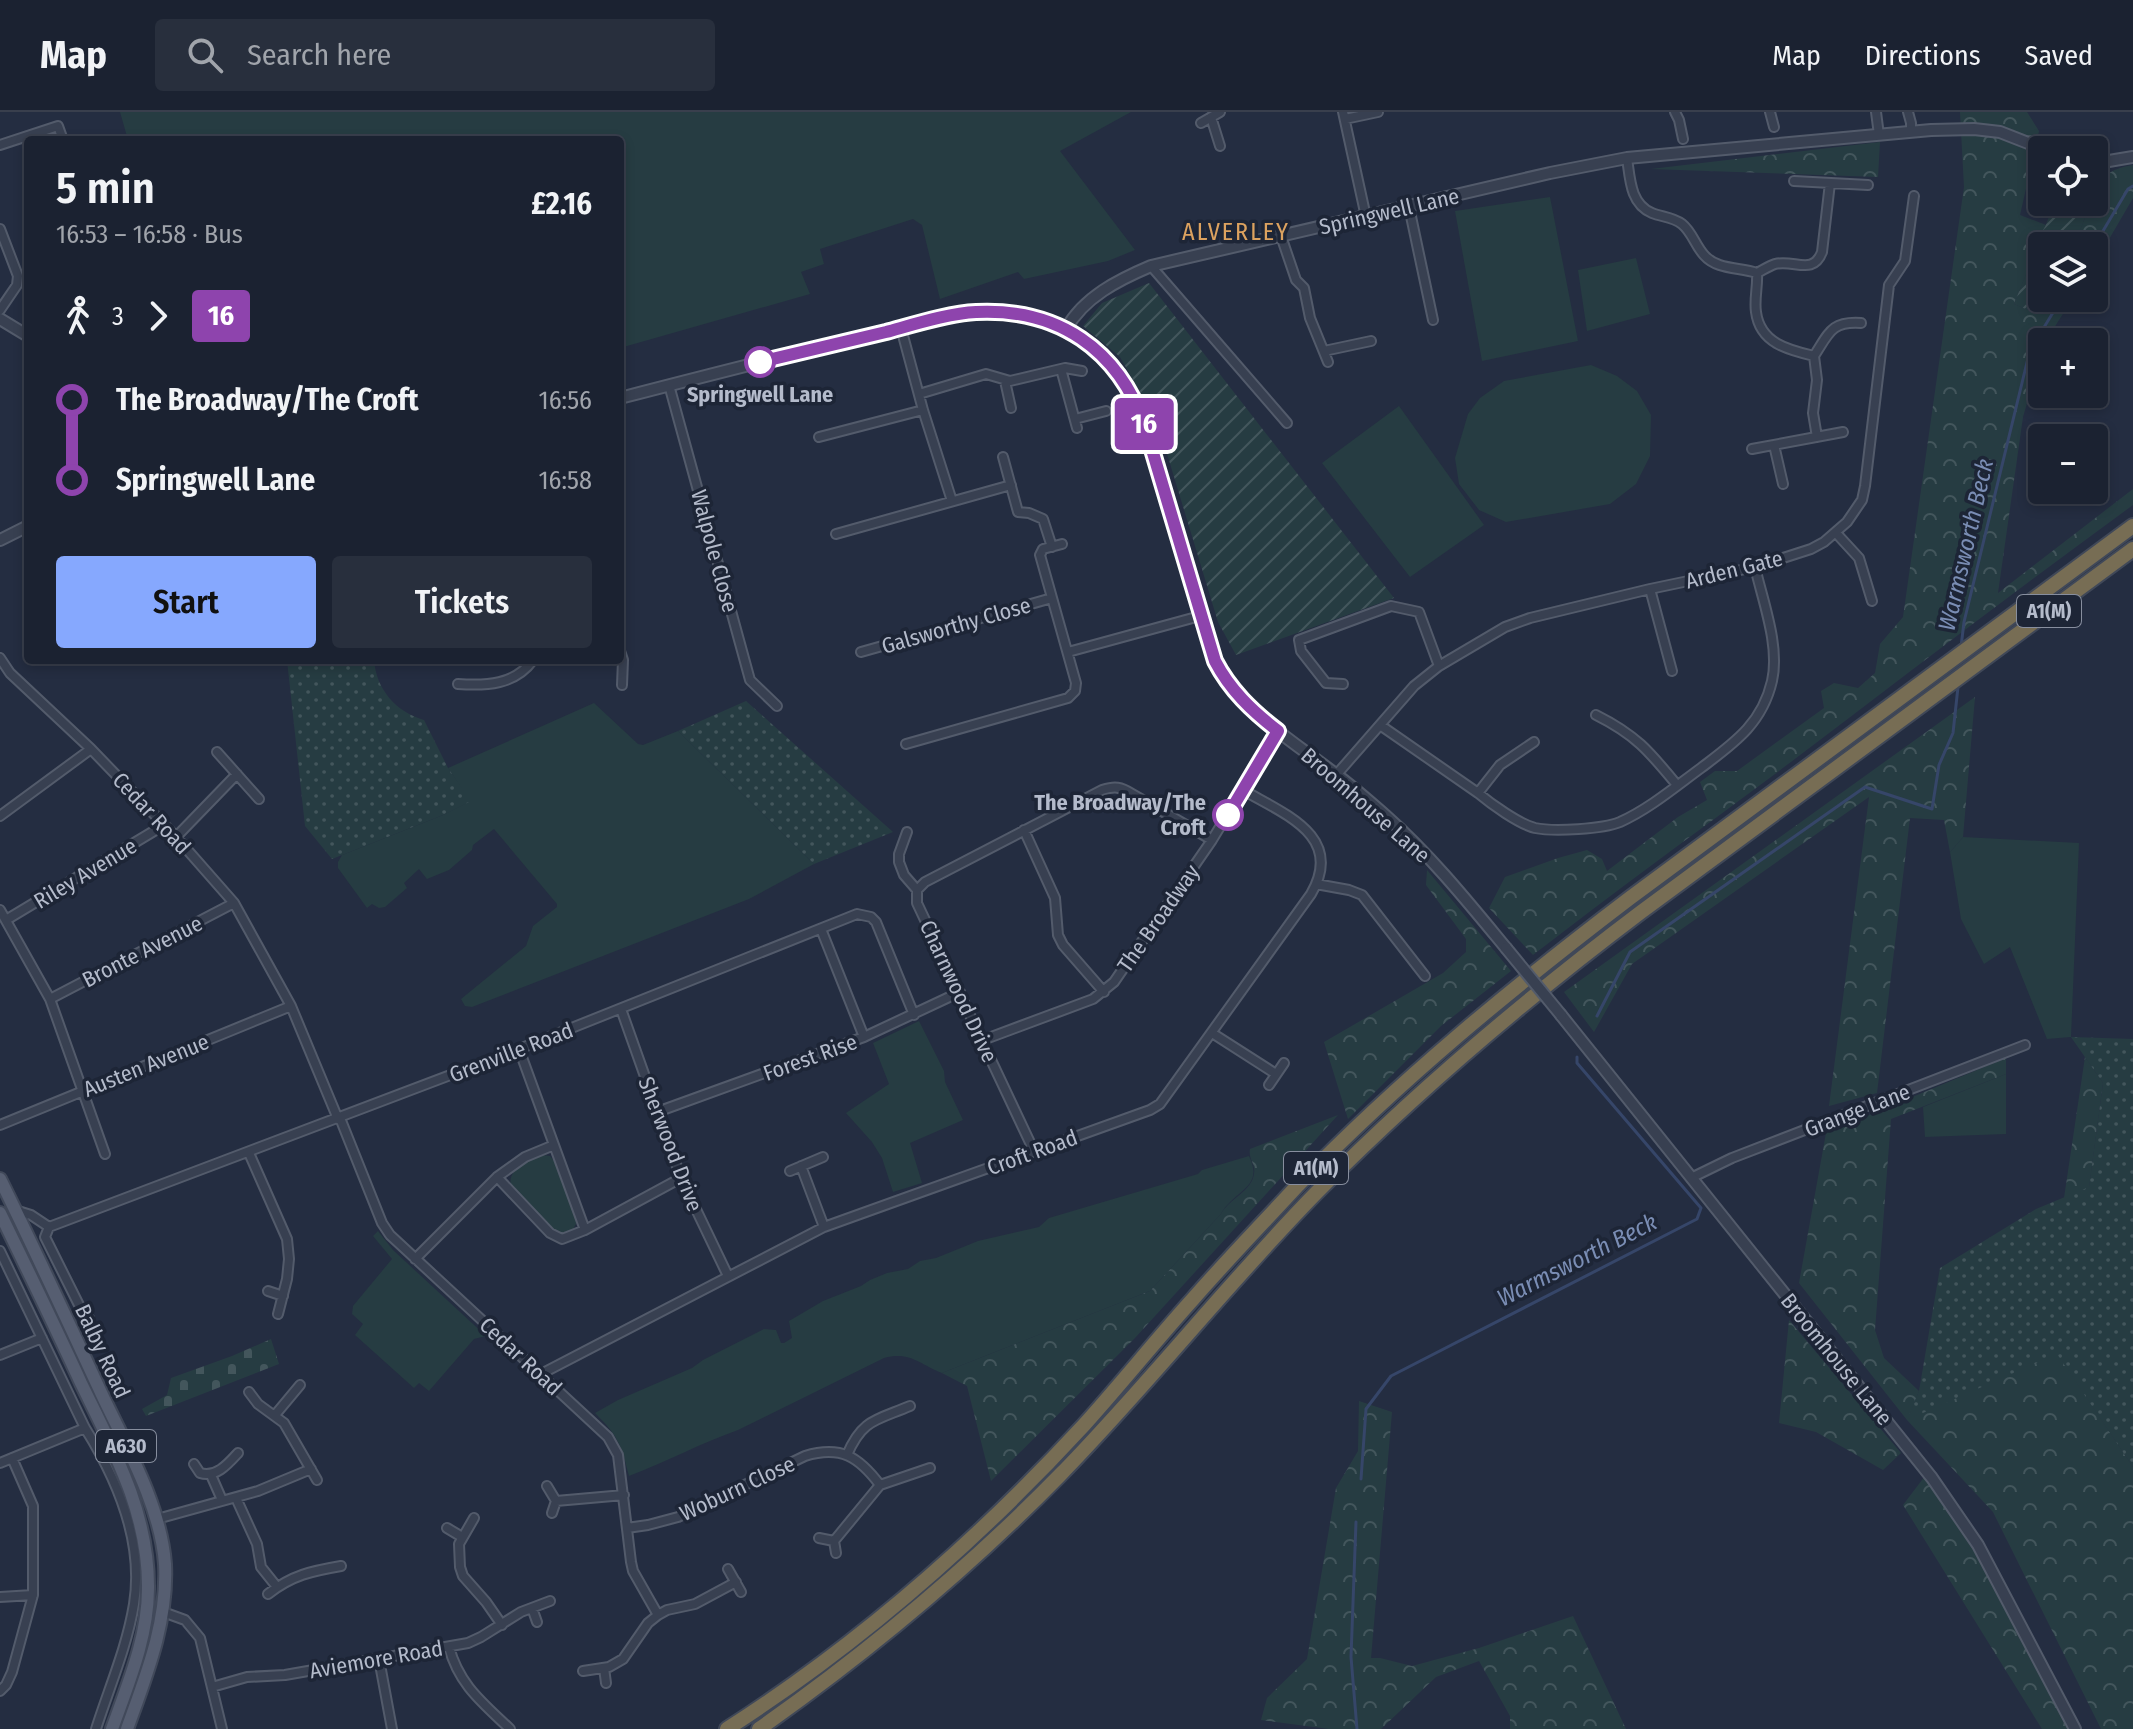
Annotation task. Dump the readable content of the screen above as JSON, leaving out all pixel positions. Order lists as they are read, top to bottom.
{
  "streets": {
    "highway": ["A1(M)"],
    "main road": ["Balby Road", "A630"],
    "street": [
      "Springwell Lane",
      "Walpole Close",
      "Arden Gate",
      "Galsworthy Close",
      "Broomhouse Lane",
      "Cedar Road",
      "Riley Avenue",
      "The Broadway",
      "Bronte Avenue",
      "Charnwood Drive",
      "Grenville Road",
      "Forest Rise",
      "Austen Avenue",
      "Grange Lane",
      "Sherwood Drive",
      "Croft Road",
      "Woburn Close",
      "Aviemore Road"
    ]
  },
  "crossings": [
    ["Springwell Lane", "Broomhouse Lane"],
    ["Arden Gate", "Broomhouse Lane"],
    ["Broomhouse Lane", "The Broadway"],
    ["Broomhouse Lane", "Grange Lane"],
    ["Cedar Road", "Riley Avenue"],
    ["Cedar Road", "Bronte Avenue"],
    ["Cedar Road", "Grenville Road"],
    ["Cedar Road", "Austen Avenue"],
    ["Cedar Road", "Croft Road"],
    ["Cedar Road", "Woburn Close"],
    ["The Broadway", "Charnwood Drive"],
    ["Charnwood Drive", "Forest Rise"],
    ["Charnwood Drive", "Croft Road"],
    ["Grenville Road", "Forest Rise"],
    ["Grenville Road", "Sherwood Drive"],
    ["Forest Rise", "Sherwood Drive"],
    ["Sherwood Drive", "Croft Road"]
  ],
  "districts": ["ALVERLEY"],
  "water": ["Warmsworth Beck"],
  "places": ["Springwell Lane", "The Broadway/The Croft"],
  "lines": ["bus line 16"],
  "page": {
    "header": "Map",
    "search": "Search here",
    "nav": ["Map", "Directions", "Saved"],
    "on_map": "16",
    "map_buttons": ["+", "−"],
    "heading": ["5 min", "16:53 – 16:58 · Bus", "£2.16"],
    "legs": ["3", "16"],
    "list": [
      {
        "name": "The Broadway/The Croft",
        "value": "16:56"
      },
      {
        "name": "Springwell Lane",
        "value": "16:58"
      }
    ],
    "buttons": ["Start", "Tickets"]
  }
}
